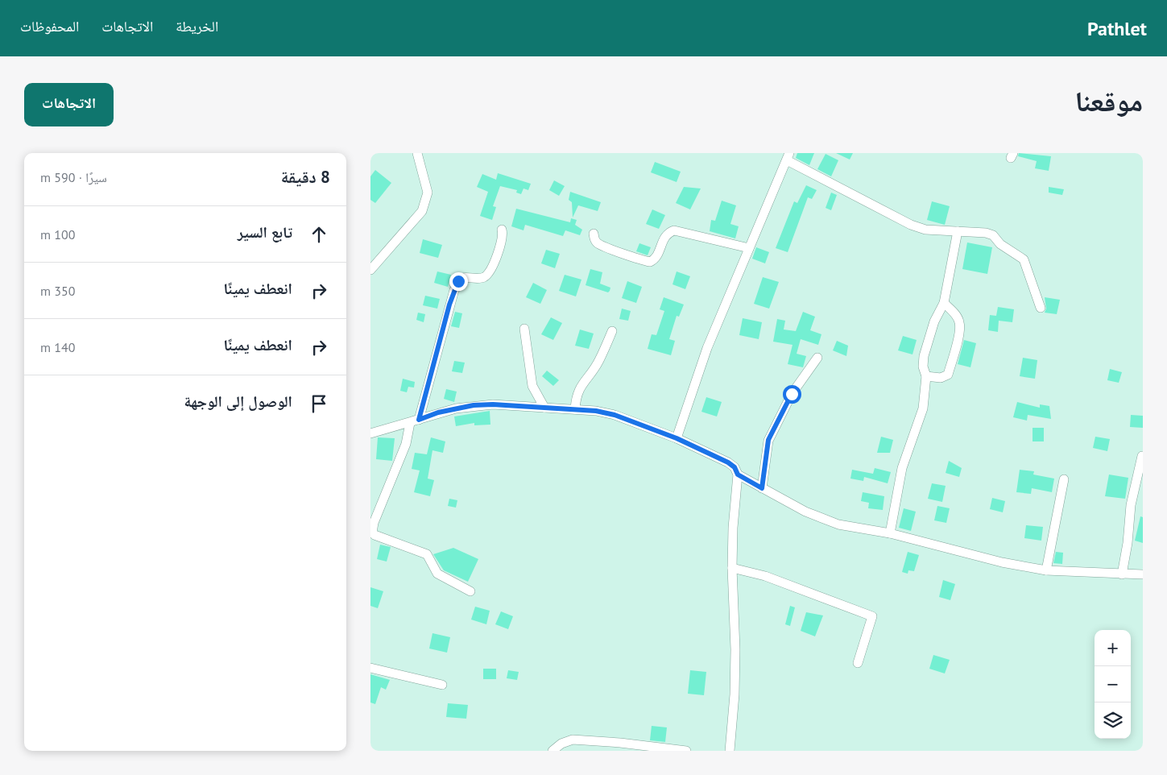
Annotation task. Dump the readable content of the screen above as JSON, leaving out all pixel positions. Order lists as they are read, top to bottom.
{
  "page": {
    "header": "Pathlet",
    "nav": ["الخريطة", "الاتجاهات", "المحفوظات"],
    "title": "موقعنا",
    "buttons": "الاتجاهات",
    "heading": ["8 دقيقة", "سيرًا · 590 m"],
    "list": [
      ["تابع السير", "100 m"],
      ["انعطف يمينًا", "350 m"],
      ["انعطف يمينًا", "140 m"],
      "الوصول إلى الوجهة"
    ],
    "map_buttons": ["+", "−"]
  }
}
